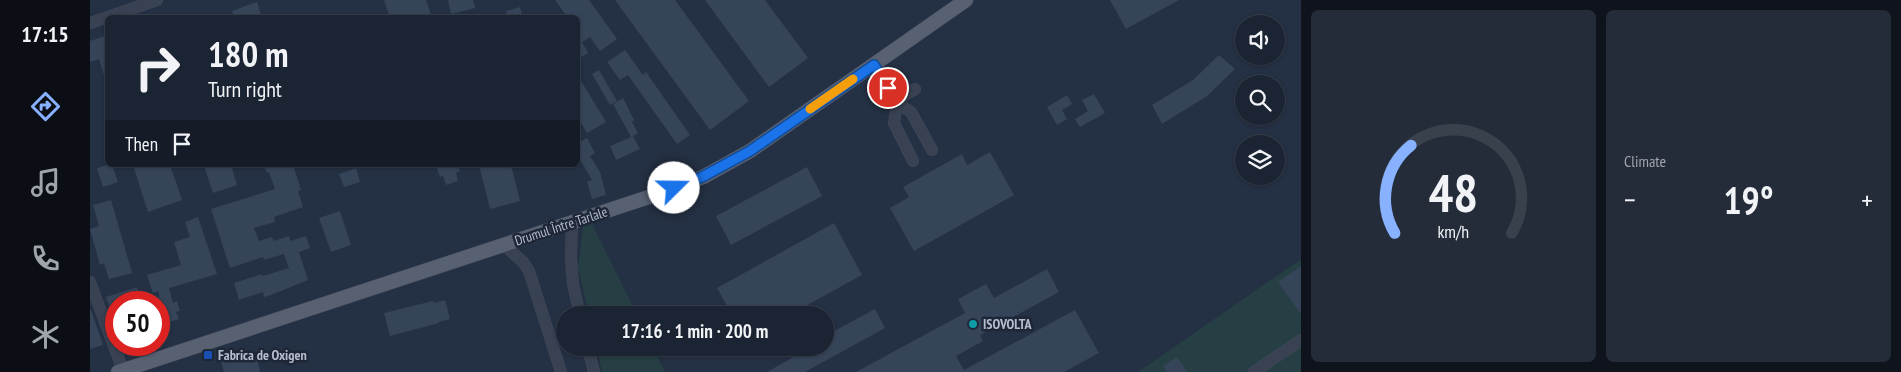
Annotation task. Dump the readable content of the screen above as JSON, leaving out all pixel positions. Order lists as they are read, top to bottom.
{
  "streets": {
    "main road": ["Drumul Între Tarlale"]
  },
  "places": {
    "other": ["ISOVOLTA"],
    "transit": ["Fabrica de Oxigen"]
  },
  "page": {
    "tabs": "17:15",
    "tile": "Climate",
    "turn": ["180 m", "Turn right"],
    "then": "Then",
    "heat": ["−", "19°", "+"],
    "limit": "50",
    "trip": "17:16 · 1 min · 200 m",
    "gauge": ["48", "km/h"]
  }
}
